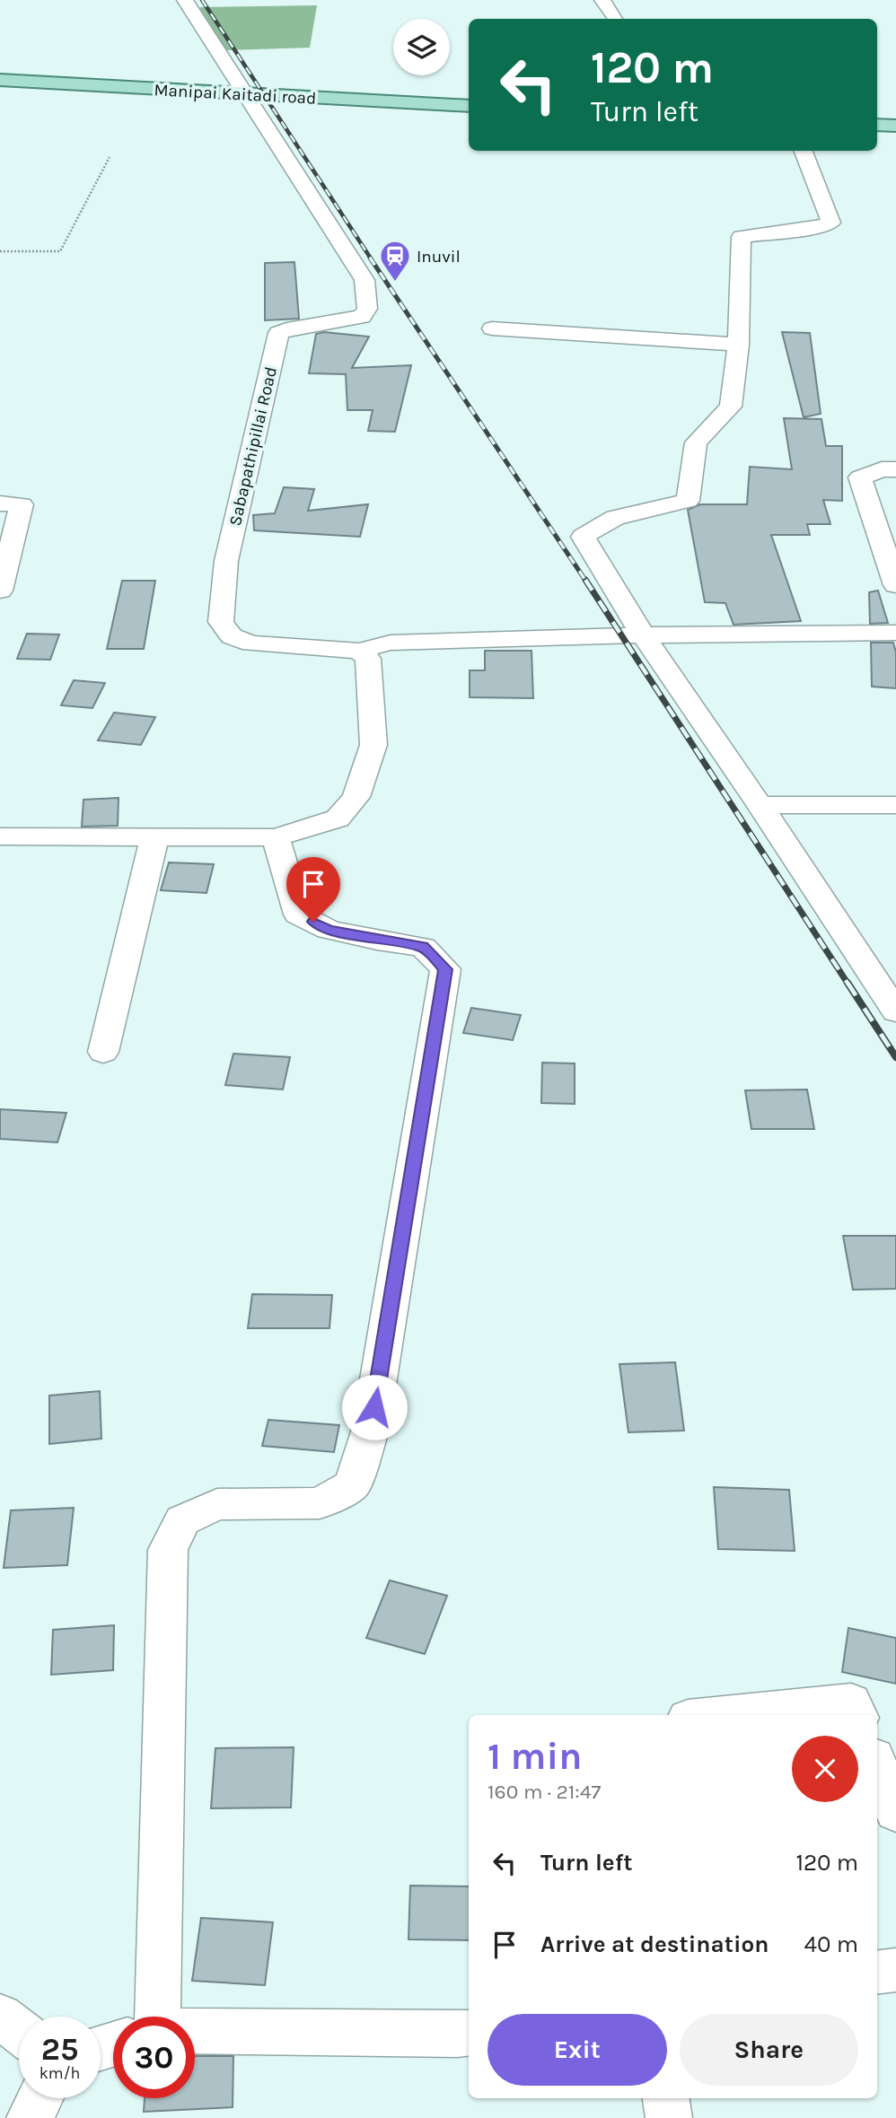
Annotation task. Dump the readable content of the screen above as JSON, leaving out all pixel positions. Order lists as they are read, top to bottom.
{
  "streets": {
    "main road": ["Manipai Kaitadi road"],
    "street": ["Sabapathipillai Road"]
  },
  "crossings": [
    ["Manipai Kaitadi road", "Sabapathipillai Road"]
  ],
  "places": {
    "station": ["Inuvil"]
  },
  "page": {
    "turn": ["120 m", "Turn left"],
    "heading": ["1 min", "160 m · 21:47"],
    "list": [
      {
        "name": "Turn left",
        "value": "120 m"
      },
      {
        "name": "Arrive at destination",
        "value": "40 m"
      }
    ],
    "buttons": ["Exit", "Share"],
    "speed": "25 km/h",
    "limit": "30"
  }
}
